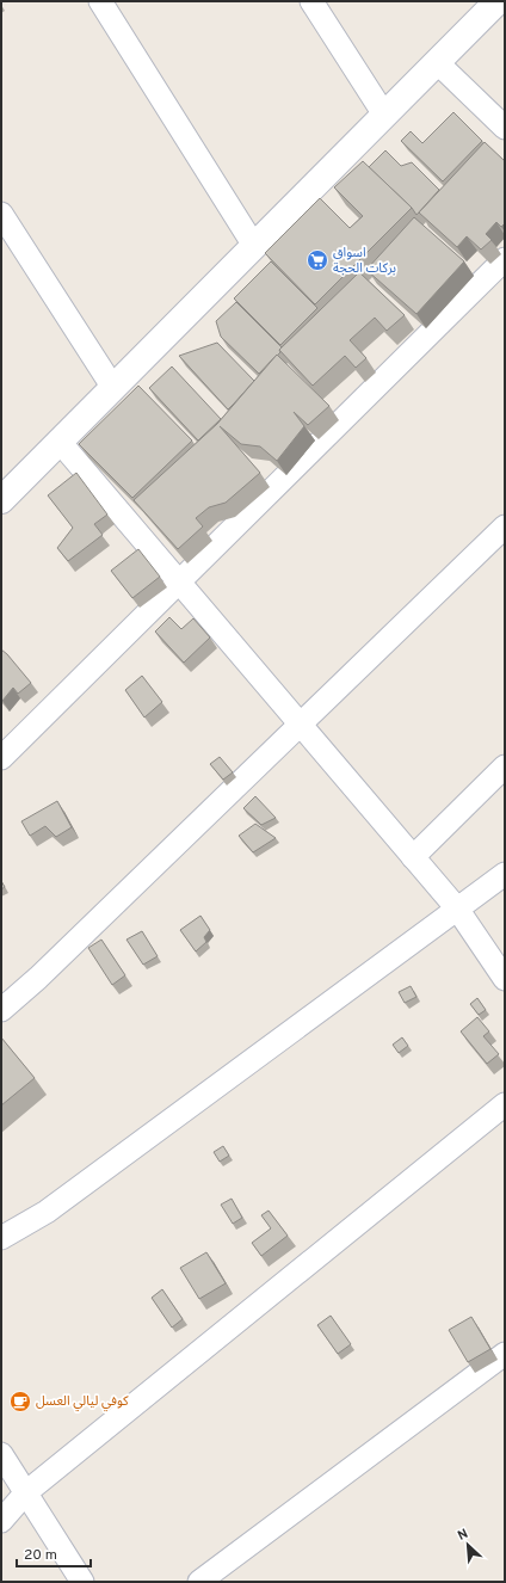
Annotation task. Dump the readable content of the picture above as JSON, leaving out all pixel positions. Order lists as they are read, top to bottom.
{
  "places": {
    "supermarket": ["اسواق بركات الحجة"],
    "cafe": ["كوفي ليالي العسل"]
  },
  "scale_bar": "20 m",
  "north": "top left"
}
